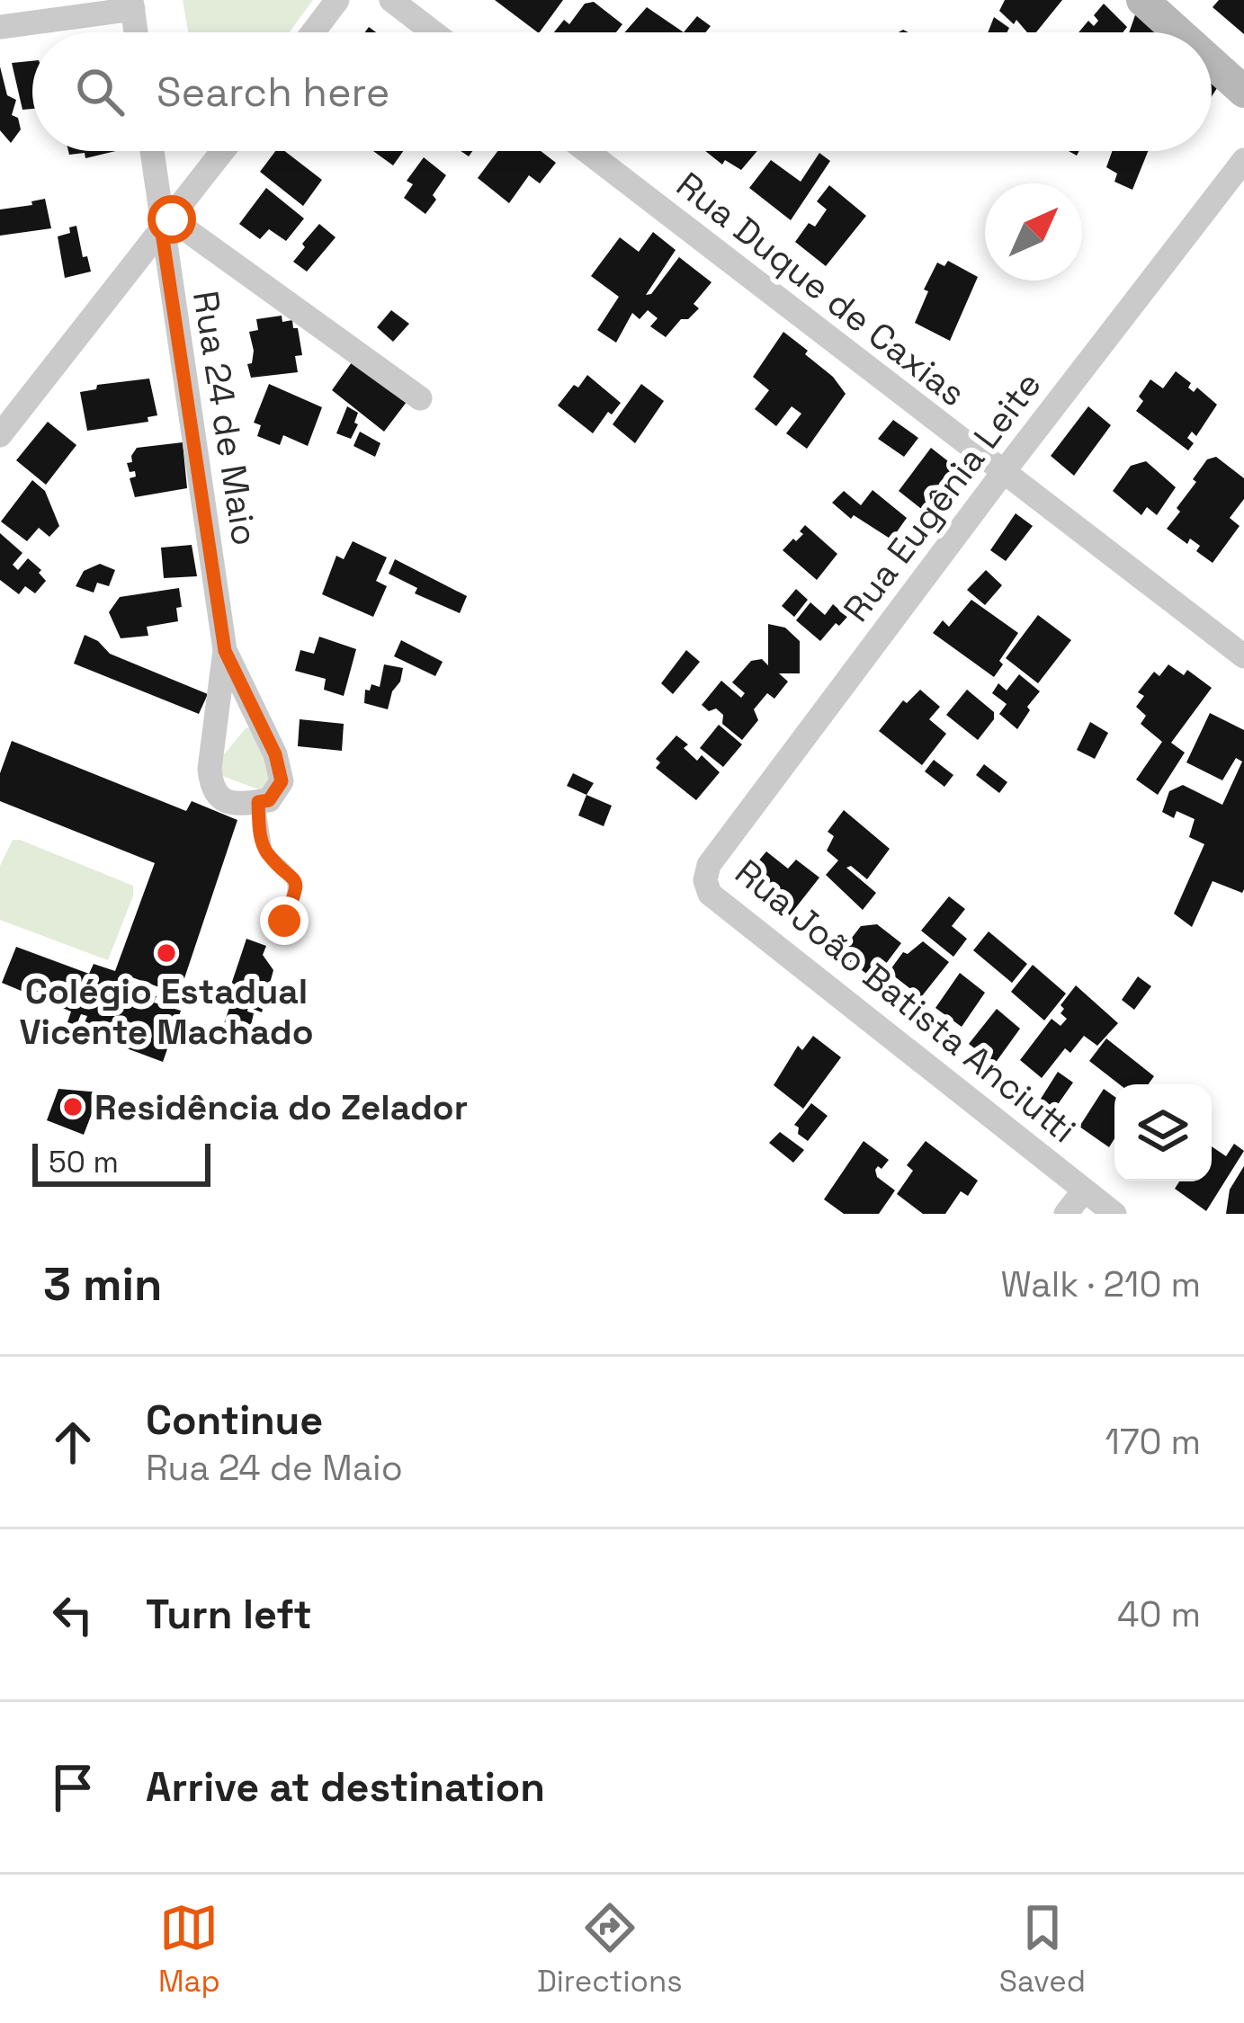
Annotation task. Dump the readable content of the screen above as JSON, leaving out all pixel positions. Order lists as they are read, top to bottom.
{
  "streets": {
    "street": [
      "Rua Duque de Caxias",
      "Rua 24 de Maio",
      "Rua Eugênia Leite",
      "Rua João Batista Anciutti"
    ]
  },
  "crossings": [
    ["Rua Duque de Caxias", "Rua Eugênia Leite"],
    ["Rua Eugênia Leite", "Rua João Batista Anciutti"]
  ],
  "places": ["Colégio Estadual Vicente Machado", "Residência do Zelador"],
  "scale_bar": "50 m",
  "north": "top right",
  "page": {
    "search": "Search here",
    "scale": "50 m",
    "heading": ["3 min", "Walk · 210 m"],
    "list": [
      ["Continue", "Rua 24 de Maio", "170 m"],
      ["Turn left", "40 m"],
      "Arrive at destination"
    ],
    "nav": ["Map", "Directions", "Saved"]
  }
}
